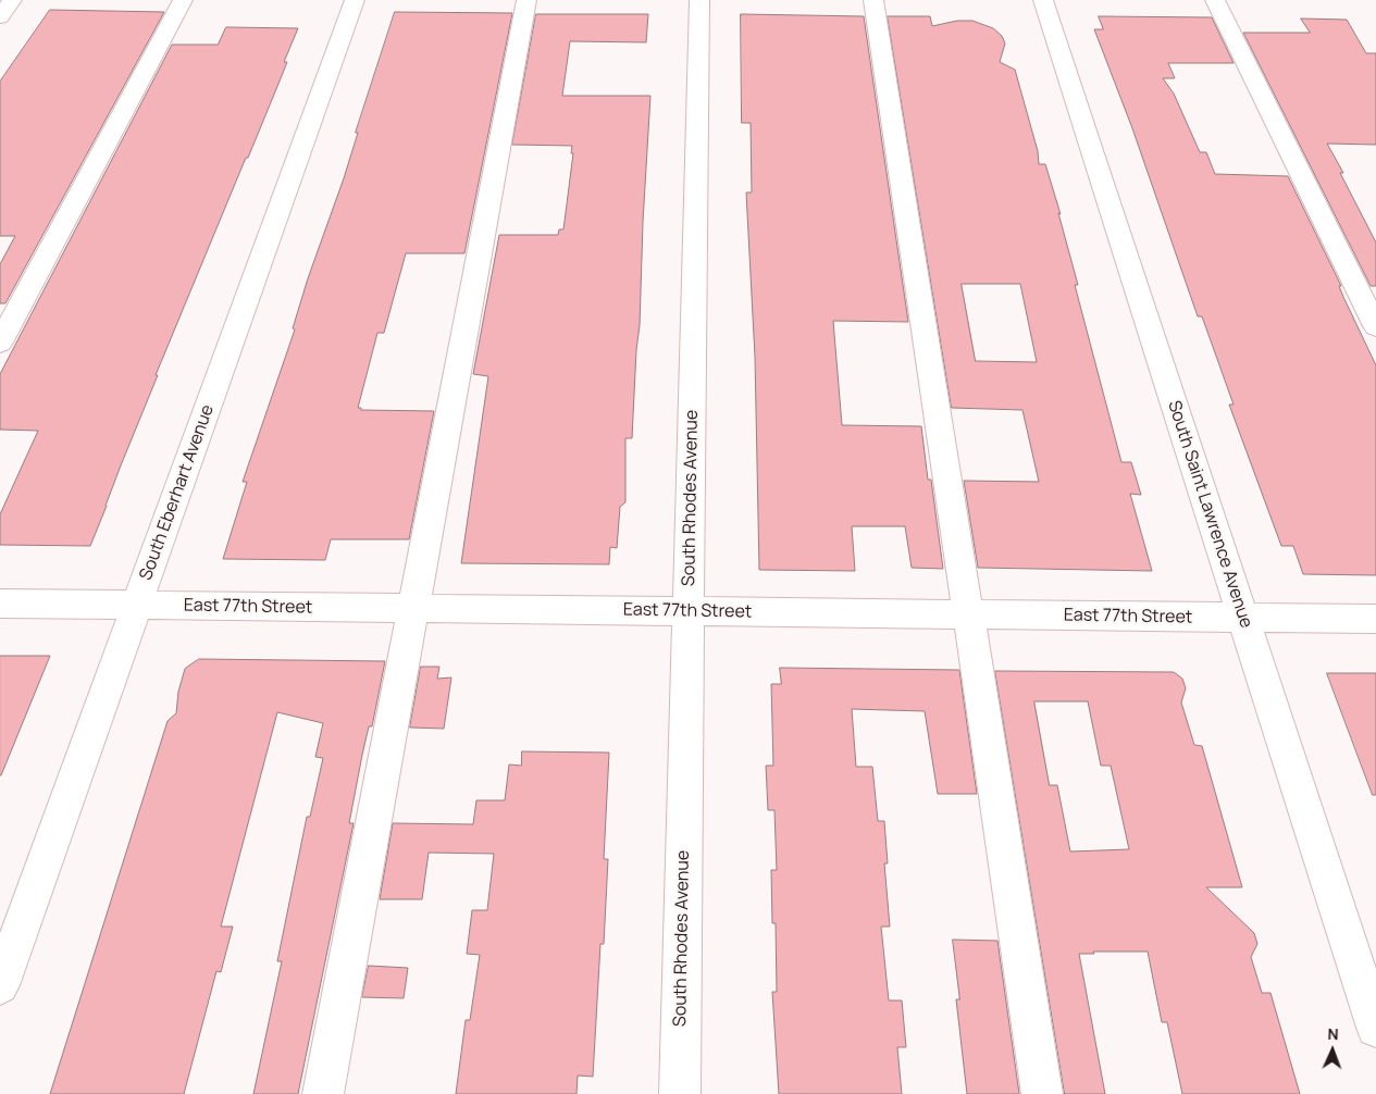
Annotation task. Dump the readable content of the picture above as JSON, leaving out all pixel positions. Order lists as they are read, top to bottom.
{
  "streets": {
    "street": [
      "South Eberhart Avenue",
      "South Rhodes Avenue",
      "South Saint Lawrence Avenue",
      "East 77th Street"
    ]
  },
  "crossings": [
    ["South Eberhart Avenue", "East 77th Street"],
    ["South Rhodes Avenue", "East 77th Street"],
    ["South Saint Lawrence Avenue", "East 77th Street"]
  ],
  "north": "top"
}
